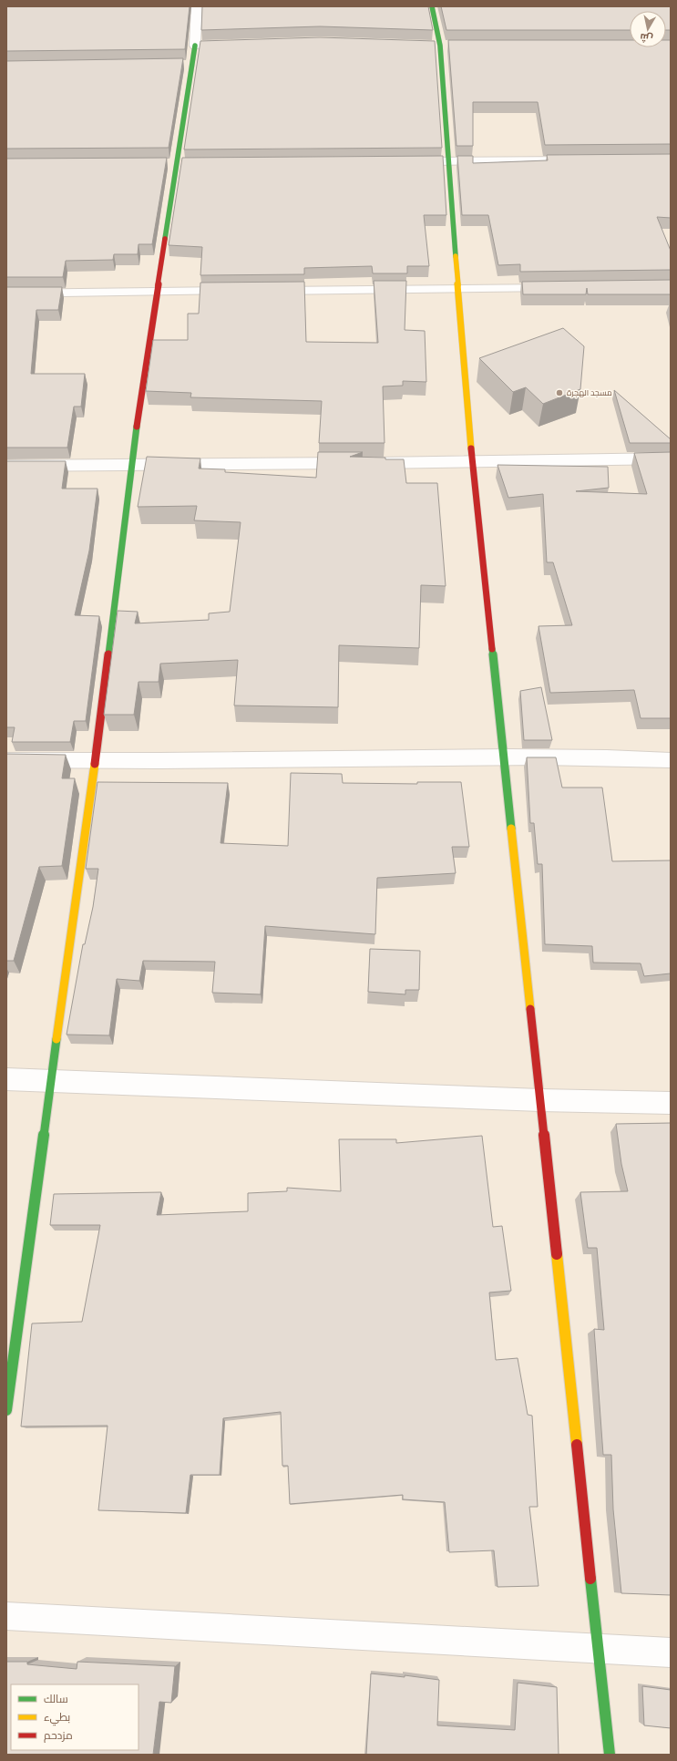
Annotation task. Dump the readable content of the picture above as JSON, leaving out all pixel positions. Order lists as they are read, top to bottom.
{
  "places": ["مسجد الهجرة"],
  "legend": ["سالك", "بطيء", "مزدحم"],
  "north": "bottom"
}
